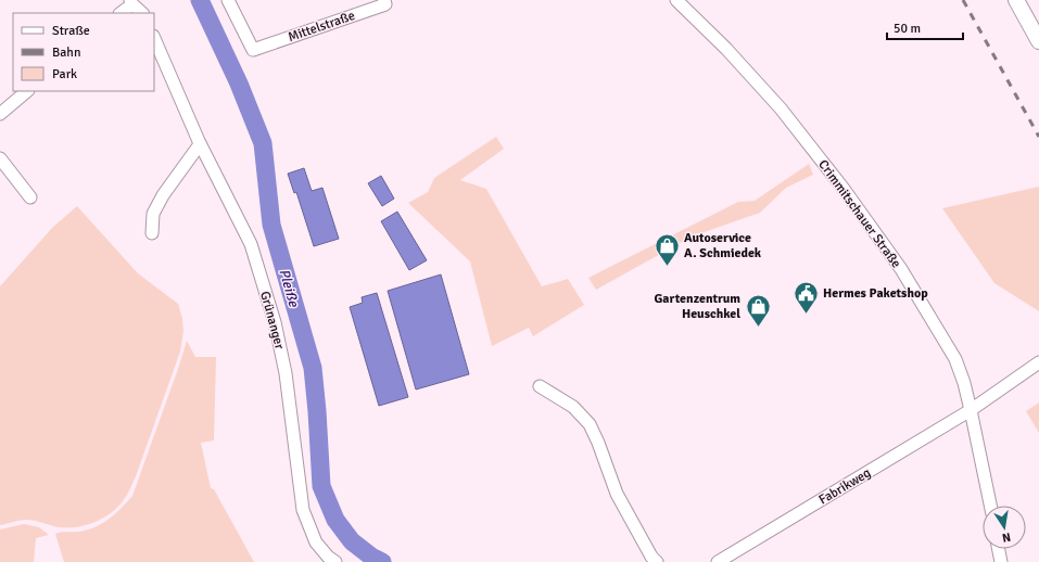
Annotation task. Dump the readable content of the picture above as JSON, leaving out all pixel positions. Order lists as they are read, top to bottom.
{
  "streets": {
    "street": [
      "Mittelstraße",
      "Crimmitschauer Straße",
      "Grünanger",
      "Fabrikweg"
    ]
  },
  "crossings": [
    ["Crimmitschauer Straße", "Fabrikweg"]
  ],
  "water": ["Pleiße"],
  "places": {
    "shop": ["Autoservice A. Schmiedek", "Gartenzentrum Heuschkel"],
    "public building": ["Hermes Paketshop"]
  },
  "legend": ["Straße", "Bahn", "Park"],
  "scale_bar": "50 m",
  "north": "bottom"
}
